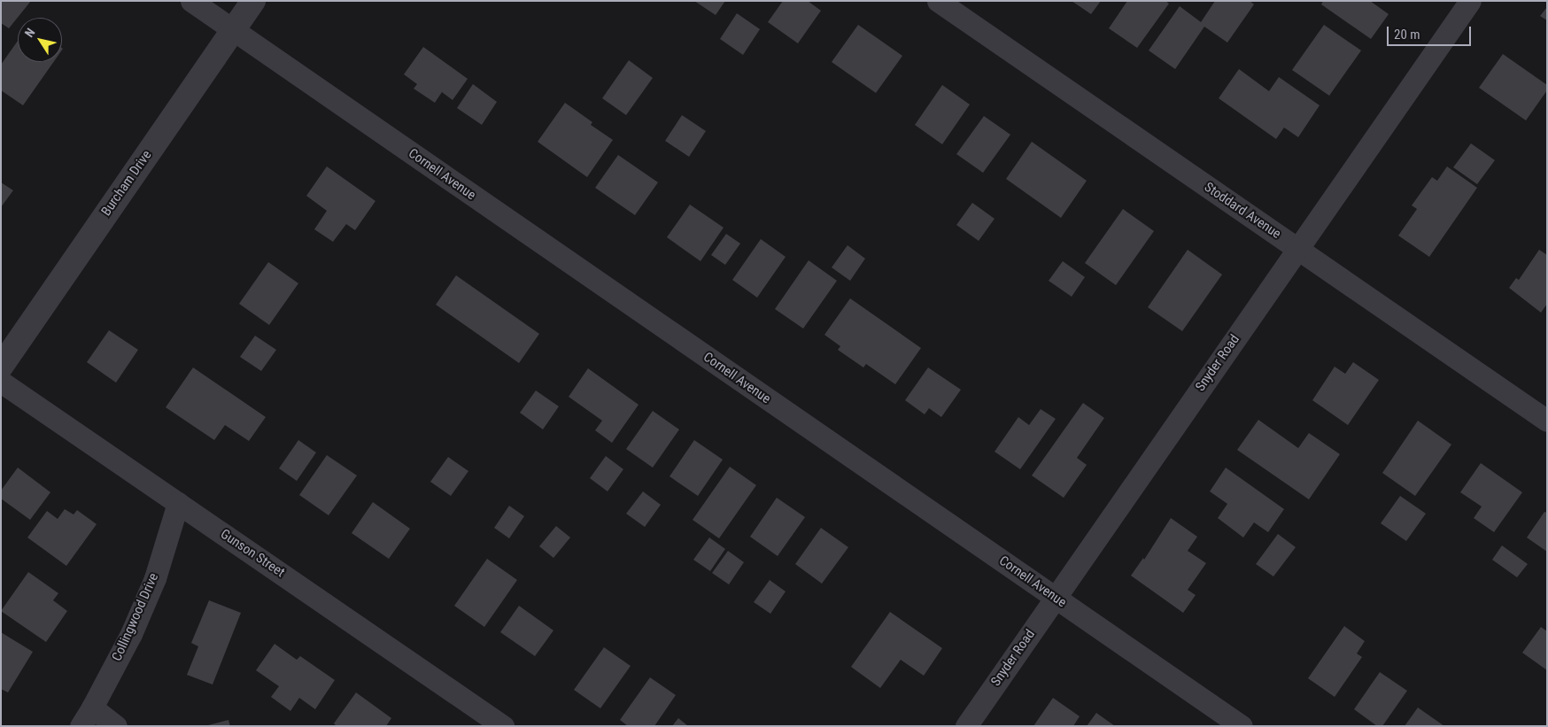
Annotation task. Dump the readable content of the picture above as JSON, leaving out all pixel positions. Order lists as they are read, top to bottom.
{
  "streets": {
    "street": [
      "Cornell Avenue",
      "Burcham Drive",
      "Stoddard Avenue",
      "Snyder Road",
      "Gunson Street",
      "Collingwood Drive"
    ]
  },
  "crossings": [
    ["Cornell Avenue", "Burcham Drive"],
    ["Cornell Avenue", "Snyder Road"],
    ["Stoddard Avenue", "Snyder Road"],
    ["Gunson Street", "Collingwood Drive"]
  ],
  "scale_bar": "20 m",
  "north": "top left"
}
